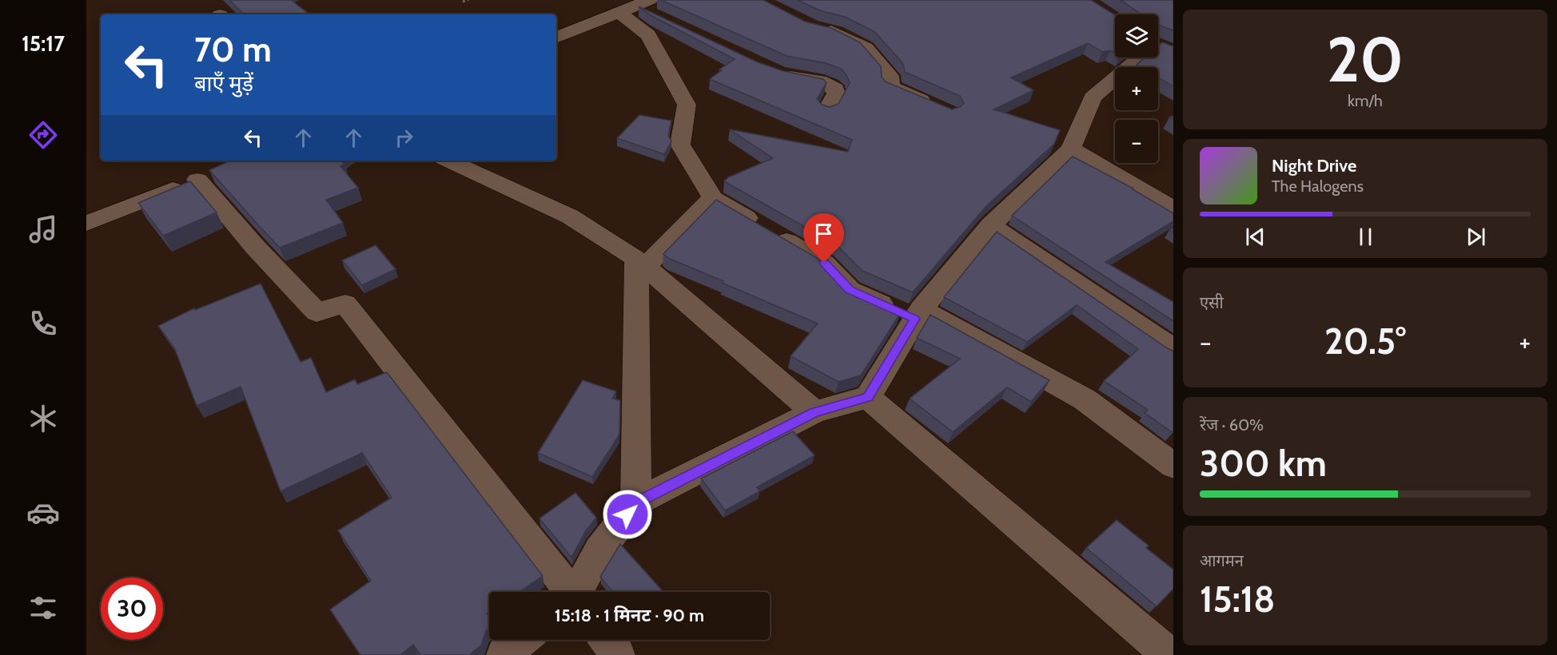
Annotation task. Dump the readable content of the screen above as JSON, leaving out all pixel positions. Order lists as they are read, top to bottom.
{
  "page": {
    "tabs": "15:17",
    "tile": [
      ["20", "km/h"],
      "एसी",
      ["रेंज · 60%", "300 km"],
      ["आगमन", "15:18"]
    ],
    "map_buttons": ["+", "−"],
    "turn": ["70 m", "बाएँ मुड़ें"],
    "song": ["Night Drive", "The Halogens"],
    "heat": ["−", "20.5°", "+"],
    "limit": "30",
    "trip": "15:18 · 1 मिनट · 90 m"
  }
}
